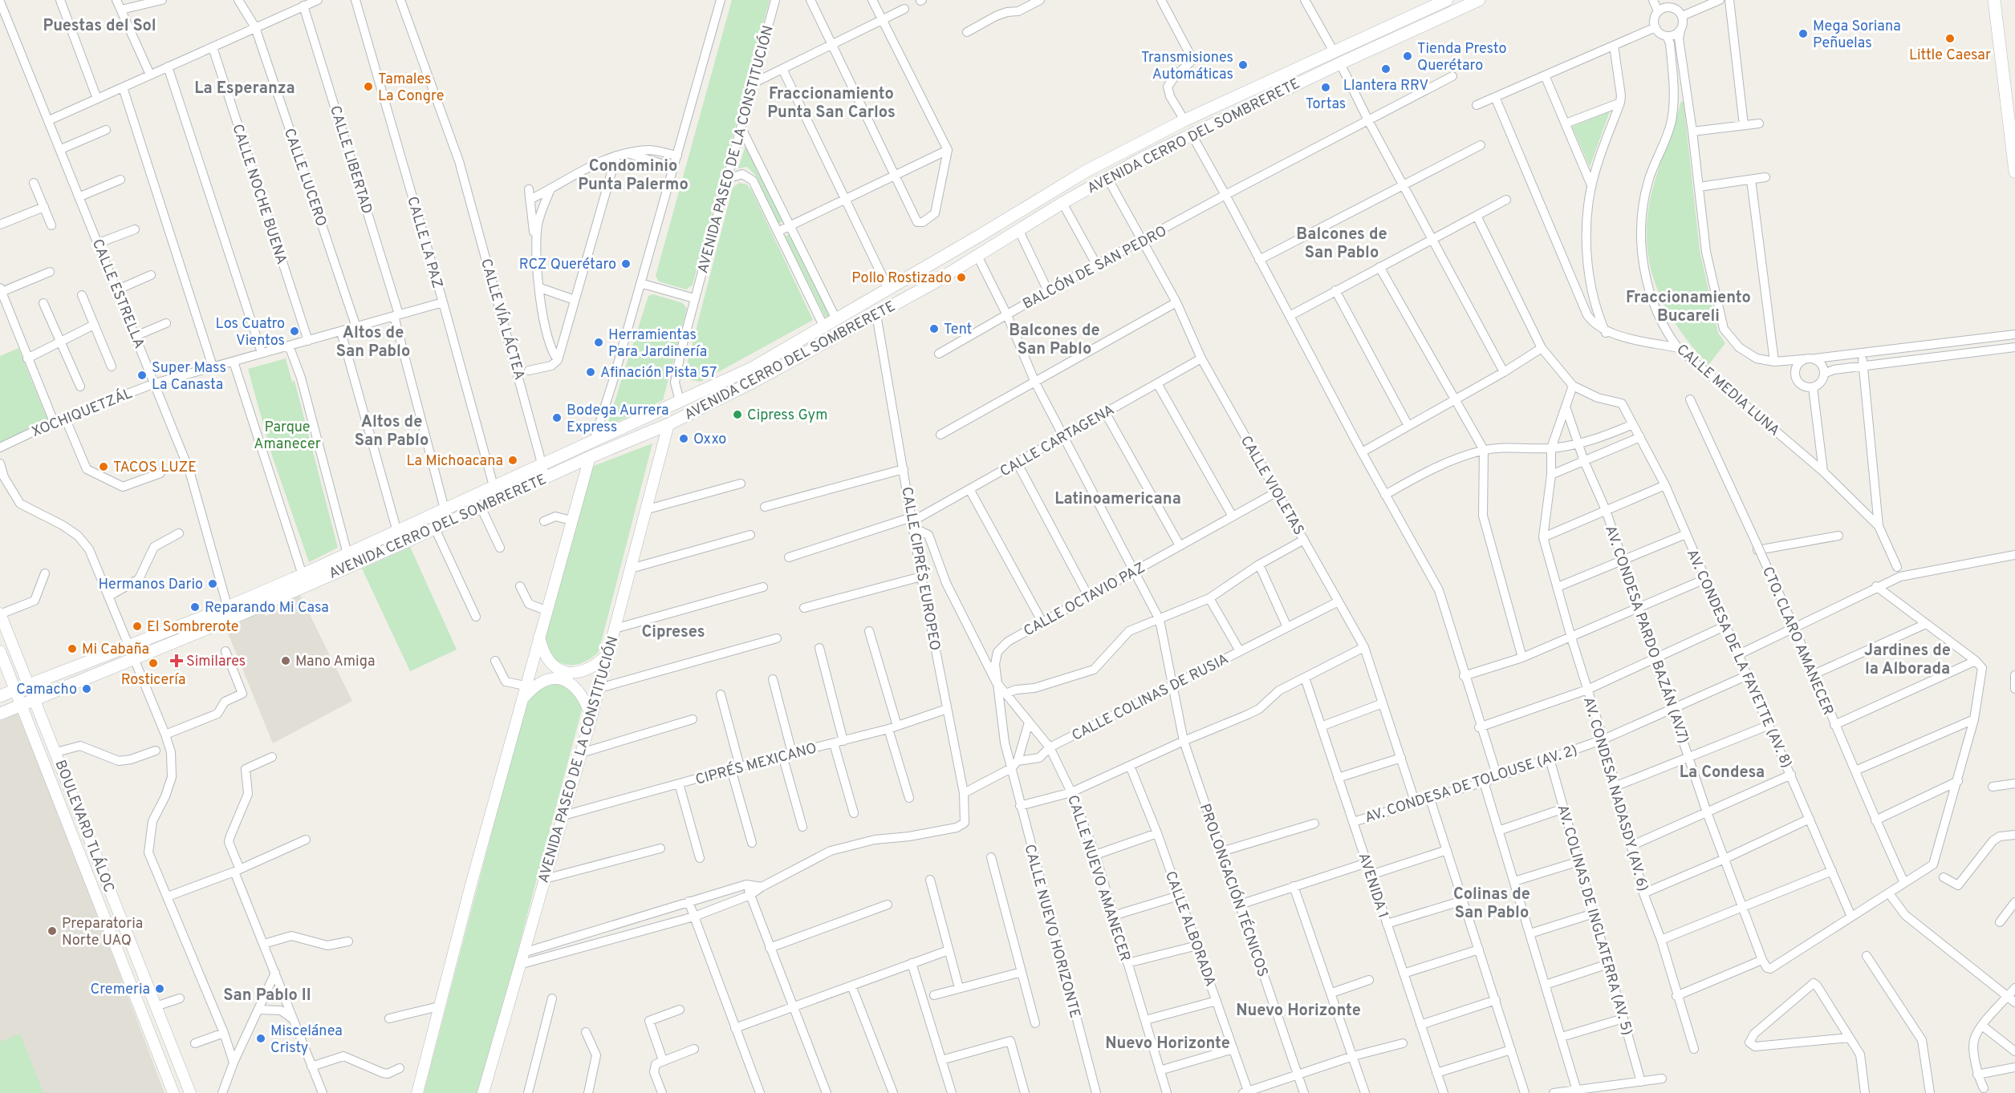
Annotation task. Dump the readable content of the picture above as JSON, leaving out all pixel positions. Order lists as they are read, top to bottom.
{
  "streets": {
    "main road": ["AVENIDA CERRO DEL SOMBRERETE"],
    "street": [
      "AVENIDA PASEO DE LA CONSTITUCIÓN",
      "CALLE LIBERTAD",
      "CALLE LUCERO",
      "CALLE NOCHE BUENA",
      "CALLE LA PAZ",
      "BALCÓN DE SAN PEDRO",
      "CALLE ESTRELLA",
      "CALLE VÍA LÁCTEA",
      "CALLE MEDIA LUNA",
      "XOCHIQUETZÁL",
      "CALLE CARTAGENA",
      "CALLE VIOLETAS",
      "CALLE CIPRÉS EUROPEO",
      "CALLE OCTAVIO PAZ",
      "AV. CONDESA PARDO BAZÁN (AV.7)",
      "CTO. CLARO AMANECER",
      "AV. CONDESA DE LA FAYETTE (AV. 8)",
      "CALLE COLINAS DE RUSIA",
      "CIPRÉS MEXICANO",
      "AV. CONDESA DE TOLOUSE (AV. 2)",
      "AV. CONDESA NADASDY (AV. 6)",
      "BOULEVARD TLÁLOC",
      "CALLE NUEVO AMANECER",
      "AVENIDA 1",
      "PROLONGACIÓN TÉCNICOS",
      "AV. COLINAS DE INGLATERRA (AV. 5)",
      "CALLE ALBORADA",
      "CALLE NUEVO HORIZONTE"
    ]
  },
  "crossings": [
    ["AVENIDA CERRO DEL SOMBRERETE", "AVENIDA PASEO DE LA CONSTITUCIÓN"],
    ["AVENIDA CERRO DEL SOMBRERETE", "CALLE LIBERTAD"],
    ["AVENIDA CERRO DEL SOMBRERETE", "CALLE LA PAZ"],
    ["AVENIDA CERRO DEL SOMBRERETE", "CALLE ESTRELLA"],
    ["AVENIDA CERRO DEL SOMBRERETE", "CALLE VÍA LÁCTEA"],
    ["AVENIDA CERRO DEL SOMBRERETE", "CALLE VIOLETAS"],
    ["AVENIDA CERRO DEL SOMBRERETE", "CALLE CIPRÉS EUROPEO"],
    ["AVENIDA CERRO DEL SOMBRERETE", "BOULEVARD TLÁLOC"],
    ["AVENIDA CERRO DEL SOMBRERETE", "PROLONGACIÓN TÉCNICOS"],
    ["AVENIDA PASEO DE LA CONSTITUCIÓN", "CIPRÉS MEXICANO"],
    ["CALLE LIBERTAD", "XOCHIQUETZÁL"],
    ["CALLE LUCERO", "XOCHIQUETZÁL"],
    ["CALLE NOCHE BUENA", "XOCHIQUETZÁL"],
    ["CALLE LA PAZ", "XOCHIQUETZÁL"],
    ["BALCÓN DE SAN PEDRO", "CALLE VIOLETAS"],
    ["BALCÓN DE SAN PEDRO", "PROLONGACIÓN TÉCNICOS"],
    ["CALLE ESTRELLA", "XOCHIQUETZÁL"],
    ["CALLE CARTAGENA", "CALLE VIOLETAS"],
    ["CALLE CARTAGENA", "CALLE CIPRÉS EUROPEO"],
    ["CALLE CARTAGENA", "PROLONGACIÓN TÉCNICOS"],
    ["CALLE VIOLETAS", "CALLE OCTAVIO PAZ"],
    ["CALLE VIOLETAS", "CALLE COLINAS DE RUSIA"],
    ["CALLE VIOLETAS", "AV. CONDESA DE TOLOUSE (AV. 2)"],
    ["CALLE CIPRÉS EUROPEO", "CALLE COLINAS DE RUSIA"],
    ["CALLE CIPRÉS EUROPEO", "CIPRÉS MEXICANO"],
    ["CALLE OCTAVIO PAZ", "CALLE COLINAS DE RUSIA"],
    ["CALLE OCTAVIO PAZ", "CALLE NUEVO AMANECER"],
    ["CALLE OCTAVIO PAZ", "PROLONGACIÓN TÉCNICOS"],
    ["CALLE OCTAVIO PAZ", "CALLE NUEVO HORIZONTE"],
    ["AV. CONDESA PARDO BAZÁN (AV.7)", "AV. CONDESA DE LA FAYETTE (AV. 8)"],
    ["AV. CONDESA PARDO BAZÁN (AV.7)", "AV. CONDESA DE TOLOUSE (AV. 2)"],
    ["AV. CONDESA DE LA FAYETTE (AV. 8)", "AV. CONDESA DE TOLOUSE (AV. 2)"],
    ["CALLE COLINAS DE RUSIA", "CALLE NUEVO AMANECER"],
    ["CALLE COLINAS DE RUSIA", "PROLONGACIÓN TÉCNICOS"],
    ["CALLE COLINAS DE RUSIA", "CALLE NUEVO HORIZONTE"],
    ["AV. CONDESA DE TOLOUSE (AV. 2)", "AV. CONDESA NADASDY (AV. 6)"],
    ["AV. CONDESA DE TOLOUSE (AV. 2)", "AVENIDA 1"],
    ["AV. CONDESA DE TOLOUSE (AV. 2)", "AV. COLINAS DE INGLATERRA (AV. 5)"]
  ],
  "districts": [
    "Puestas del Sol",
    "La Esperanza",
    "Fraccionamiento Punta San Carlos",
    "Condominio Punta Palermo",
    "Balcones de San Pablo",
    "Fraccionamiento Bucareli",
    "Balcones de San Pablo",
    "Altos de San Pablo",
    "Altos de San Pablo",
    "Latinoamericana",
    "Cipreses",
    "Jardines de la Alborada",
    "La Condesa",
    "Colinas de San Pablo",
    "San Pablo II",
    "Nuevo Horizonte",
    "Nuevo Horizonte"
  ],
  "parks": ["Parque Amanecer"],
  "places": {
    "other": [
      "Mega Soriana Peñuelas",
      "Little Caesar",
      "Tienda Presto Querétaro",
      "Transmisiones Automáticas",
      "Llantera RRV",
      "Tamales La Congre",
      "Tortas",
      "RCZ Querétaro",
      "Pollo Rostizado",
      "Tent",
      "Los Cuatro Vientos",
      "Herramientas Para Jardinería",
      "Afinación Pista 57",
      "Super Mass La Canasta",
      "Cipress Gym",
      "Bodega Aurrera Express",
      "Oxxo",
      "La Michoacana",
      "TACOS LUZE",
      "Hermanos Dario",
      "Reparando Mi Casa",
      "El Sombrerote",
      "Mi Cabaña",
      "Mano Amiga",
      "Rosticería",
      "Camacho",
      "Preparatoria Norte UAQ",
      "Cremeria",
      "Miscelánea Cristy"
    ],
    "health": ["Similares"]
  }
}
